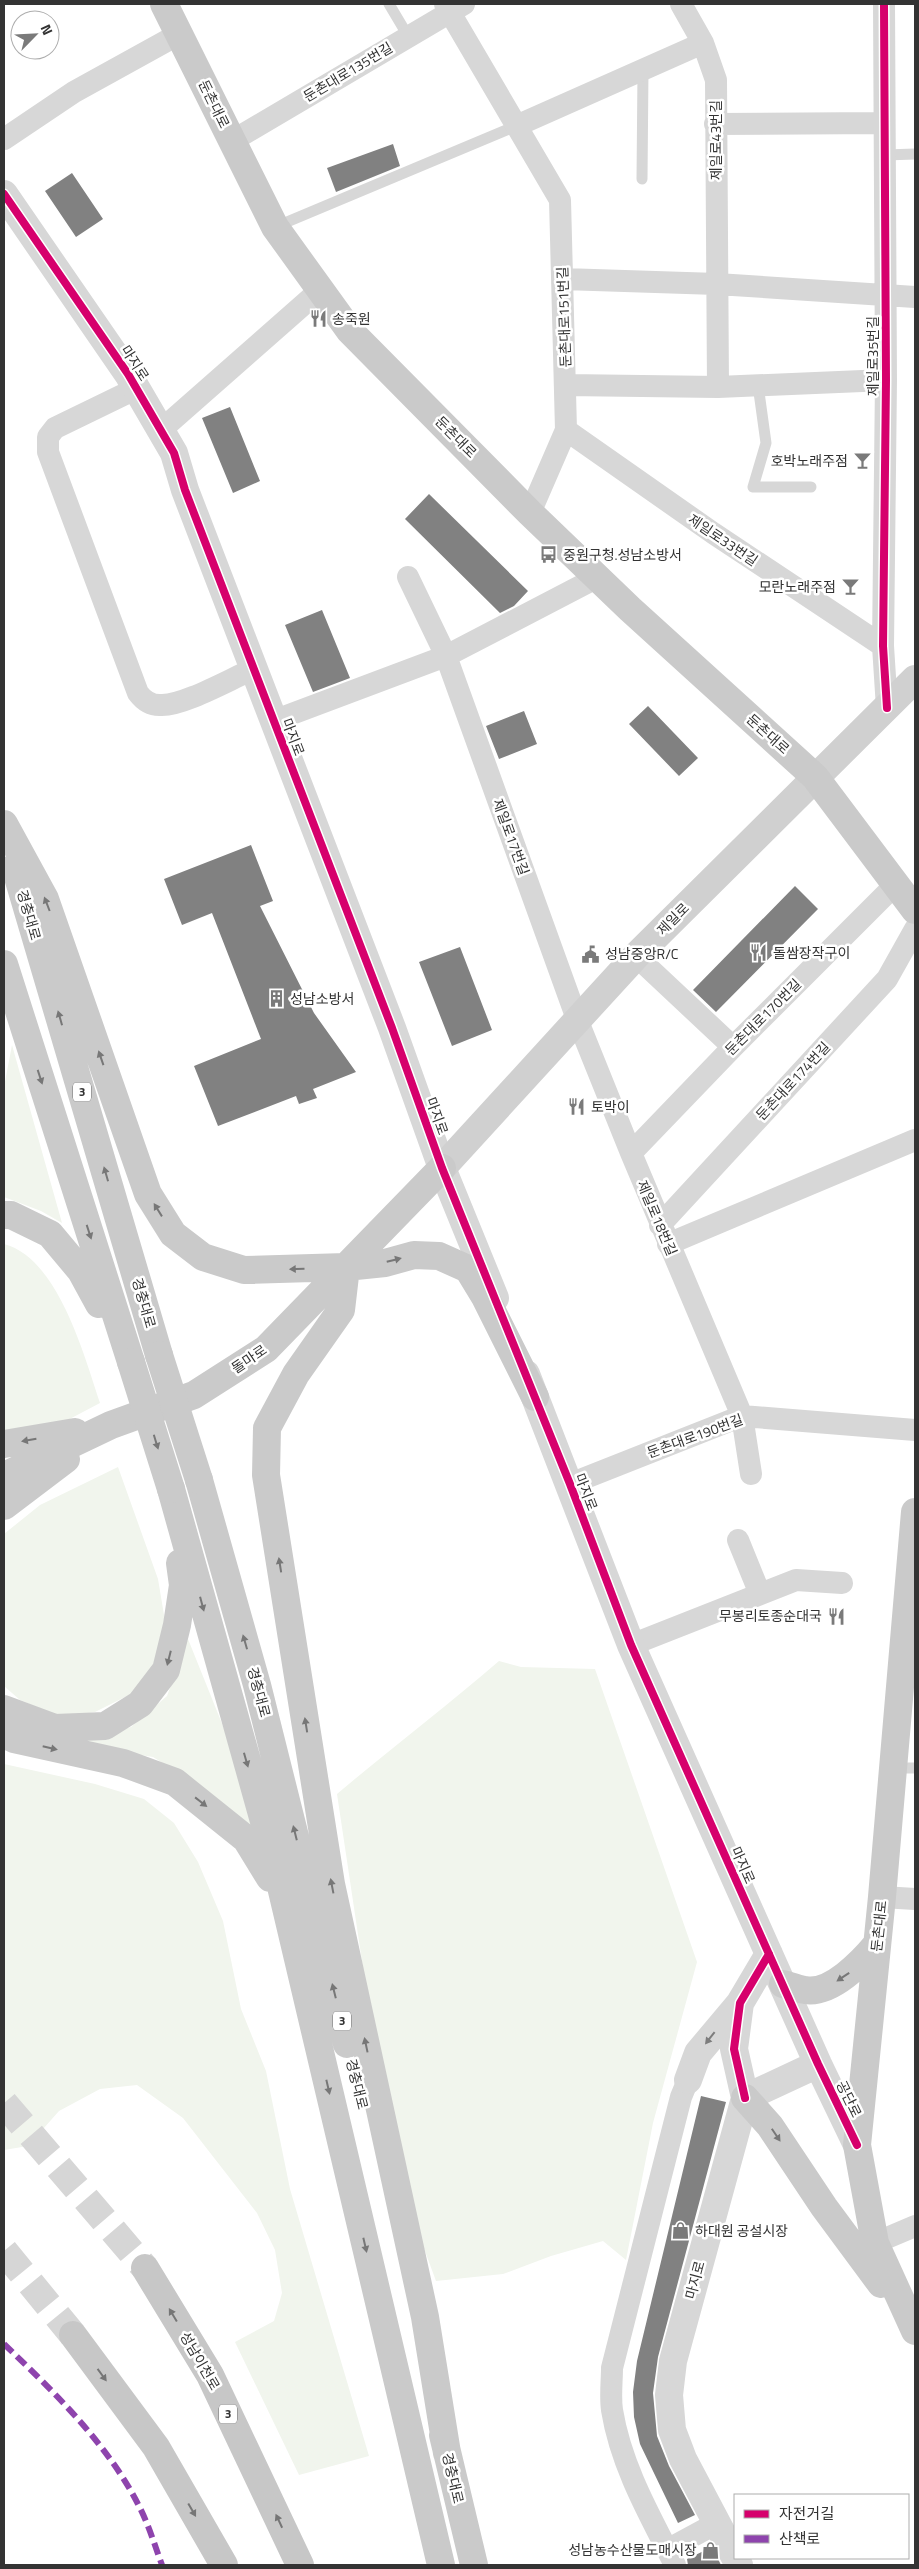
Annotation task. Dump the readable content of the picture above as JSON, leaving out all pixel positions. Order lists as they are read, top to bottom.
{
  "streets": {
    "highway": ["3", "성남이천로"],
    "main road": [
      "둔촌대로",
      "경충대로",
      "제일로",
      "돌마로"
    ],
    "street": [
      "둔촌대로135번길",
      "제일로43번길",
      "둔촌대로151번길",
      "제일로35번길",
      "마지로",
      "제일로33번길",
      "제일로17번길",
      "둔촌대로170번길",
      "둔촌대로174번길",
      "제일로18번길",
      "둔촌대로190번길",
      "공단로"
    ]
  },
  "crossings": [
    ["둔촌대로135번길", "둔촌대로"],
    ["둔촌대로135번길", "둔촌대로151번길"],
    ["둔촌대로", "둔촌대로151번길"],
    ["둔촌대로", "제일로"],
    ["둔촌대로", "둔촌대로170번길"],
    ["둔촌대로", "공단로"],
    ["제일로43번길", "제일로35번길"],
    ["둔촌대로151번길", "제일로35번길"],
    ["둔촌대로151번길", "제일로33번길"],
    ["제일로35번길", "제일로33번길"],
    ["제일로35번길", "제일로"],
    ["마지로", "제일로"],
    ["마지로", "돌마로"],
    ["마지로", "둔촌대로190번길"],
    ["마지로", "공단로"],
    ["제일로17번길", "제일로"],
    ["제일로17번길", "제일로18번길"],
    ["제일로", "제일로18번길"],
    ["제일로", "돌마로"],
    ["둔촌대로170번길", "제일로18번길"],
    ["둔촌대로174번길", "제일로18번길"],
    ["제일로18번길", "둔촌대로190번길"]
  ],
  "places": {
    "restaurant": [
      "송죽원",
      "돌쌈장작구이",
      "토박이",
      "무봉리토종순대국"
    ],
    "bar": ["호박노래주점", "모란노래주점"],
    "bus stop": ["중원구청.성남소방서"],
    "public building": ["성남중앙R/C"],
    "building": ["성남소방서"],
    "shop": ["하대원 공설시장", "성남농수산물도매시장"]
  },
  "legend": ["자전거길", "산책로"],
  "north": "top right"
}
